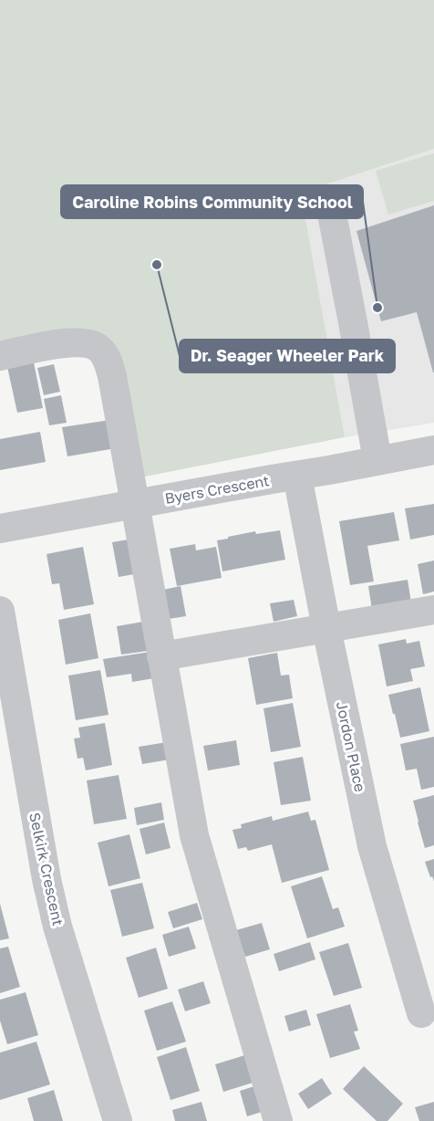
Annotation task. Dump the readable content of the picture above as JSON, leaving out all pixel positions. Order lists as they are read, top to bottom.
{
  "streets": {
    "street": ["Byers Crescent", "Jordon Place", "Selkirk Crescent"]
  },
  "crossings": [
    ["Byers Crescent", "Jordon Place"]
  ],
  "places": ["Dr. Seager Wheeler Park", "Caroline Robins Community School"]
}
